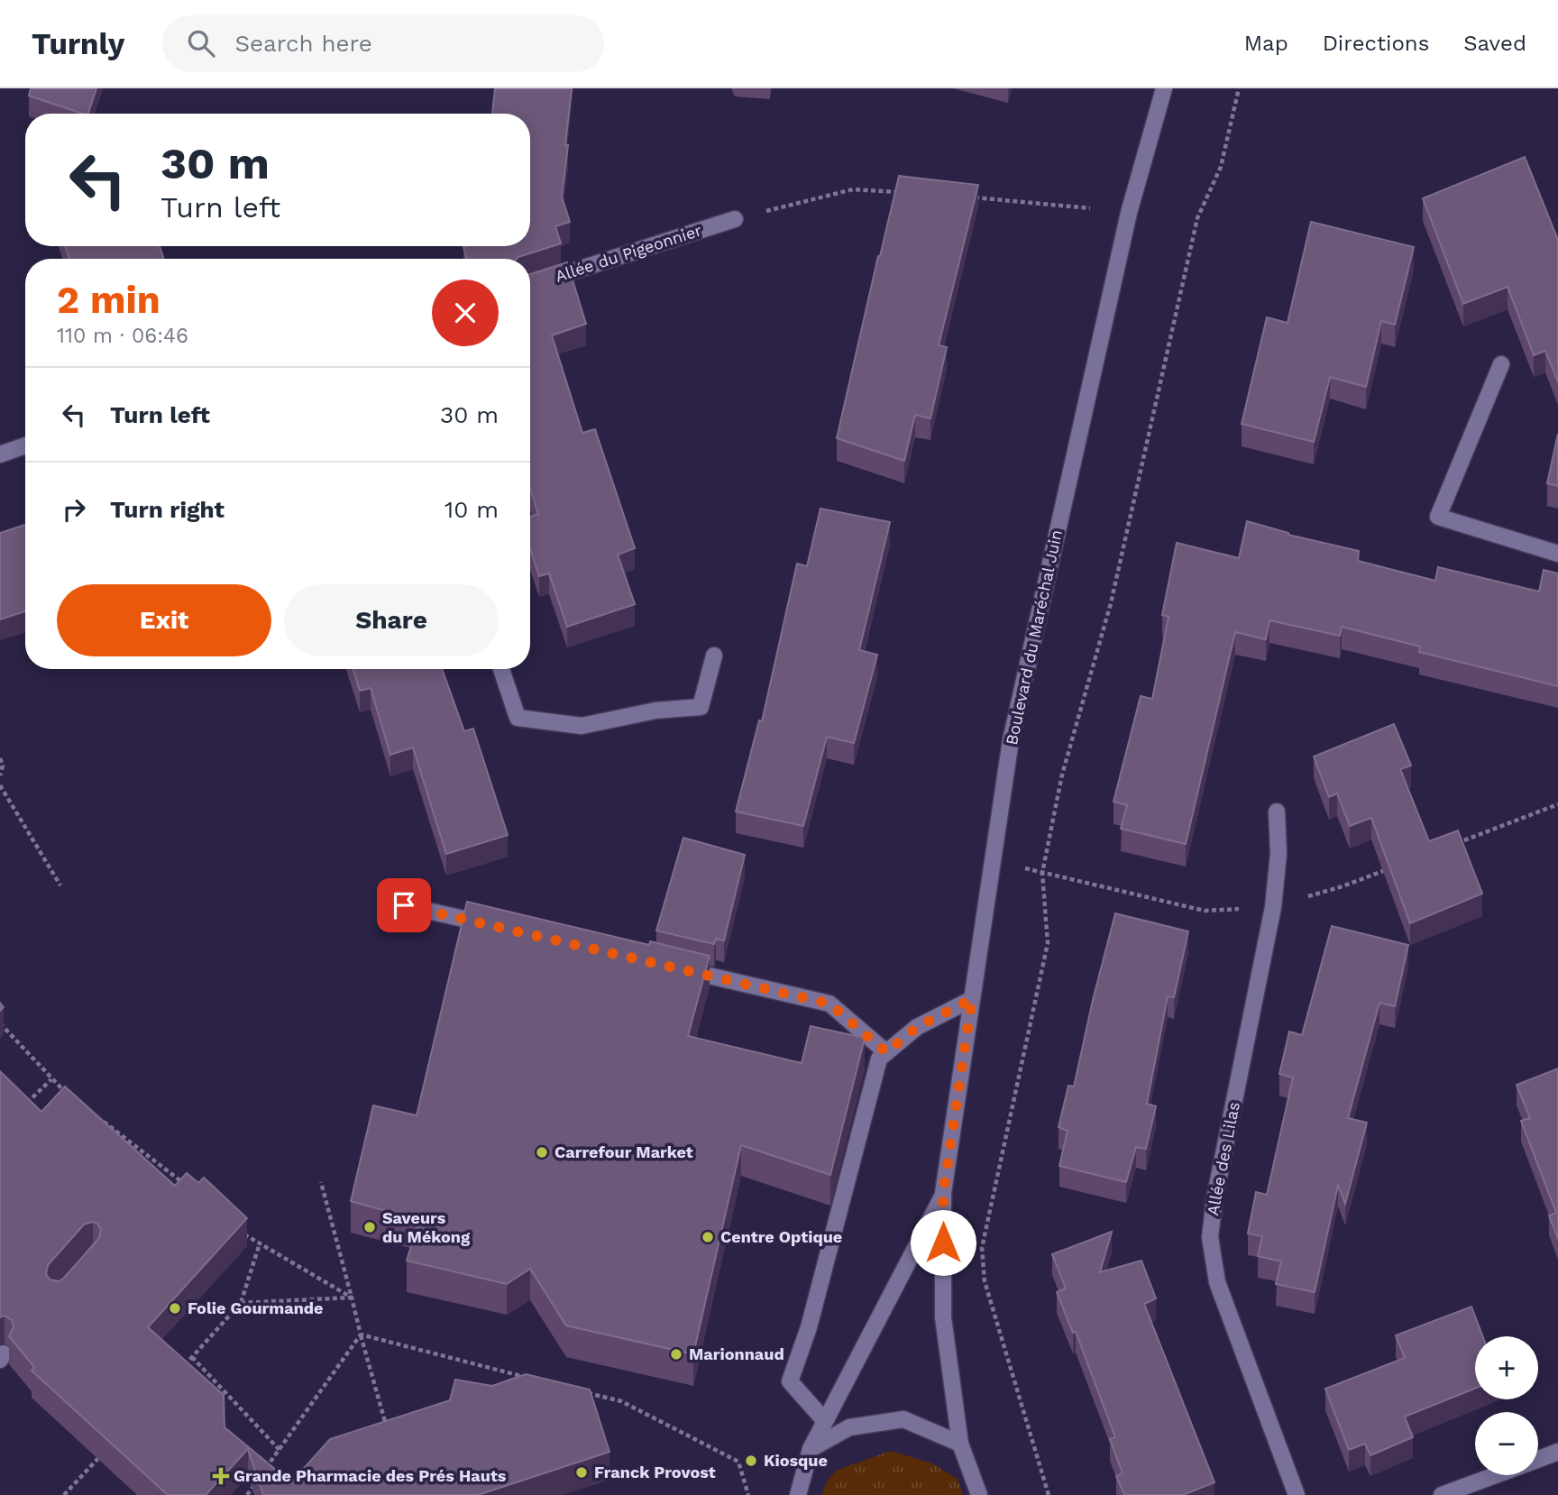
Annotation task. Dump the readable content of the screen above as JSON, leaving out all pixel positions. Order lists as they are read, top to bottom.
{
  "streets": {
    "street": ["Allée du Pigeonnier", "Boulevard du Maréchal Juin", "Allée des Lilas"]
  },
  "places": {
    "other": [
      "Carrefour Market",
      "Saveurs du Mékong",
      "Centre Optique",
      "Folie Gourmande",
      "Marionnaud",
      "Kiosque",
      "Franck Provost"
    ],
    "health": ["Grande Pharmacie des Prés Hauts"]
  },
  "page": {
    "header": "Turnly",
    "search": "Search here",
    "nav": ["Map", "Directions", "Saved"],
    "turn": ["30 m", "Turn left"],
    "heading": ["2 min", "110 m · 06:46"],
    "list": [
      {
        "name": "Turn left",
        "value": "30 m"
      },
      {
        "name": "Turn right",
        "value": "10 m"
      }
    ],
    "buttons": ["Exit", "Share"],
    "map_buttons": ["+", "−"]
  }
}
